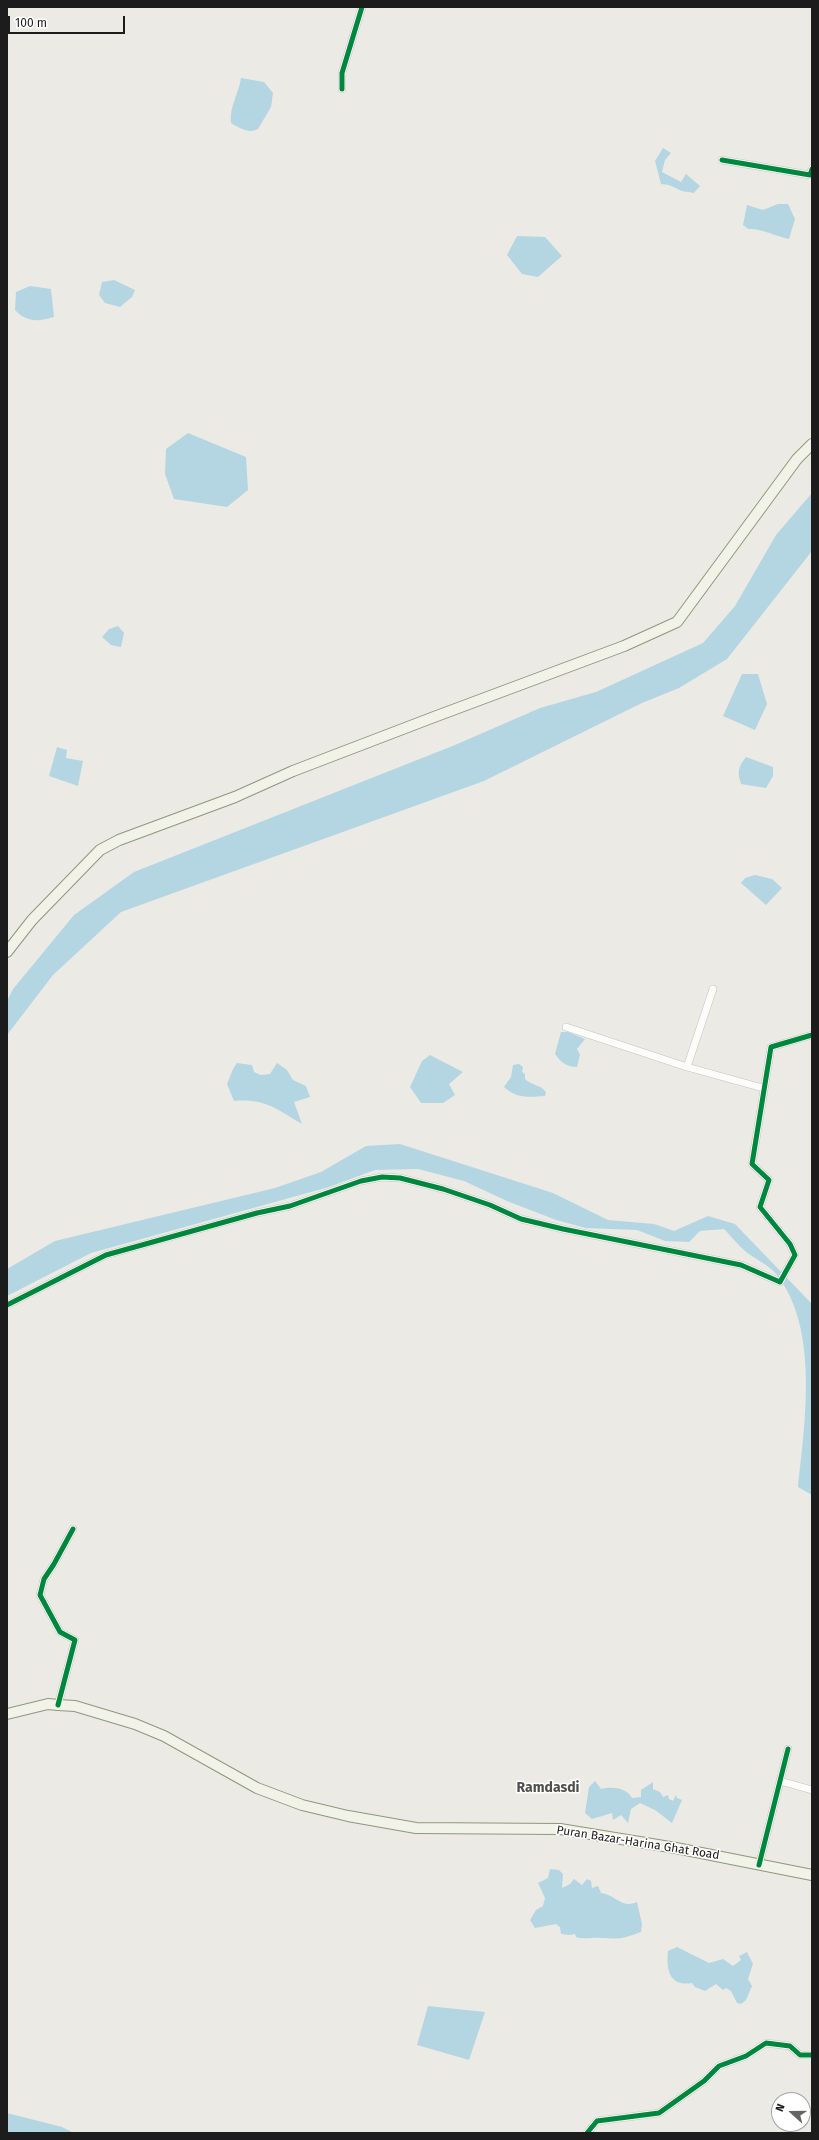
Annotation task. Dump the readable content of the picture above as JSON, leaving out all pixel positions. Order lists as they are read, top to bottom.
{
  "streets": {
    "main road": ["Puran Bazar-Harina Ghat Road"]
  },
  "districts": ["Ramdasdi"],
  "scale_bar": "100 m",
  "north": "left"
}
